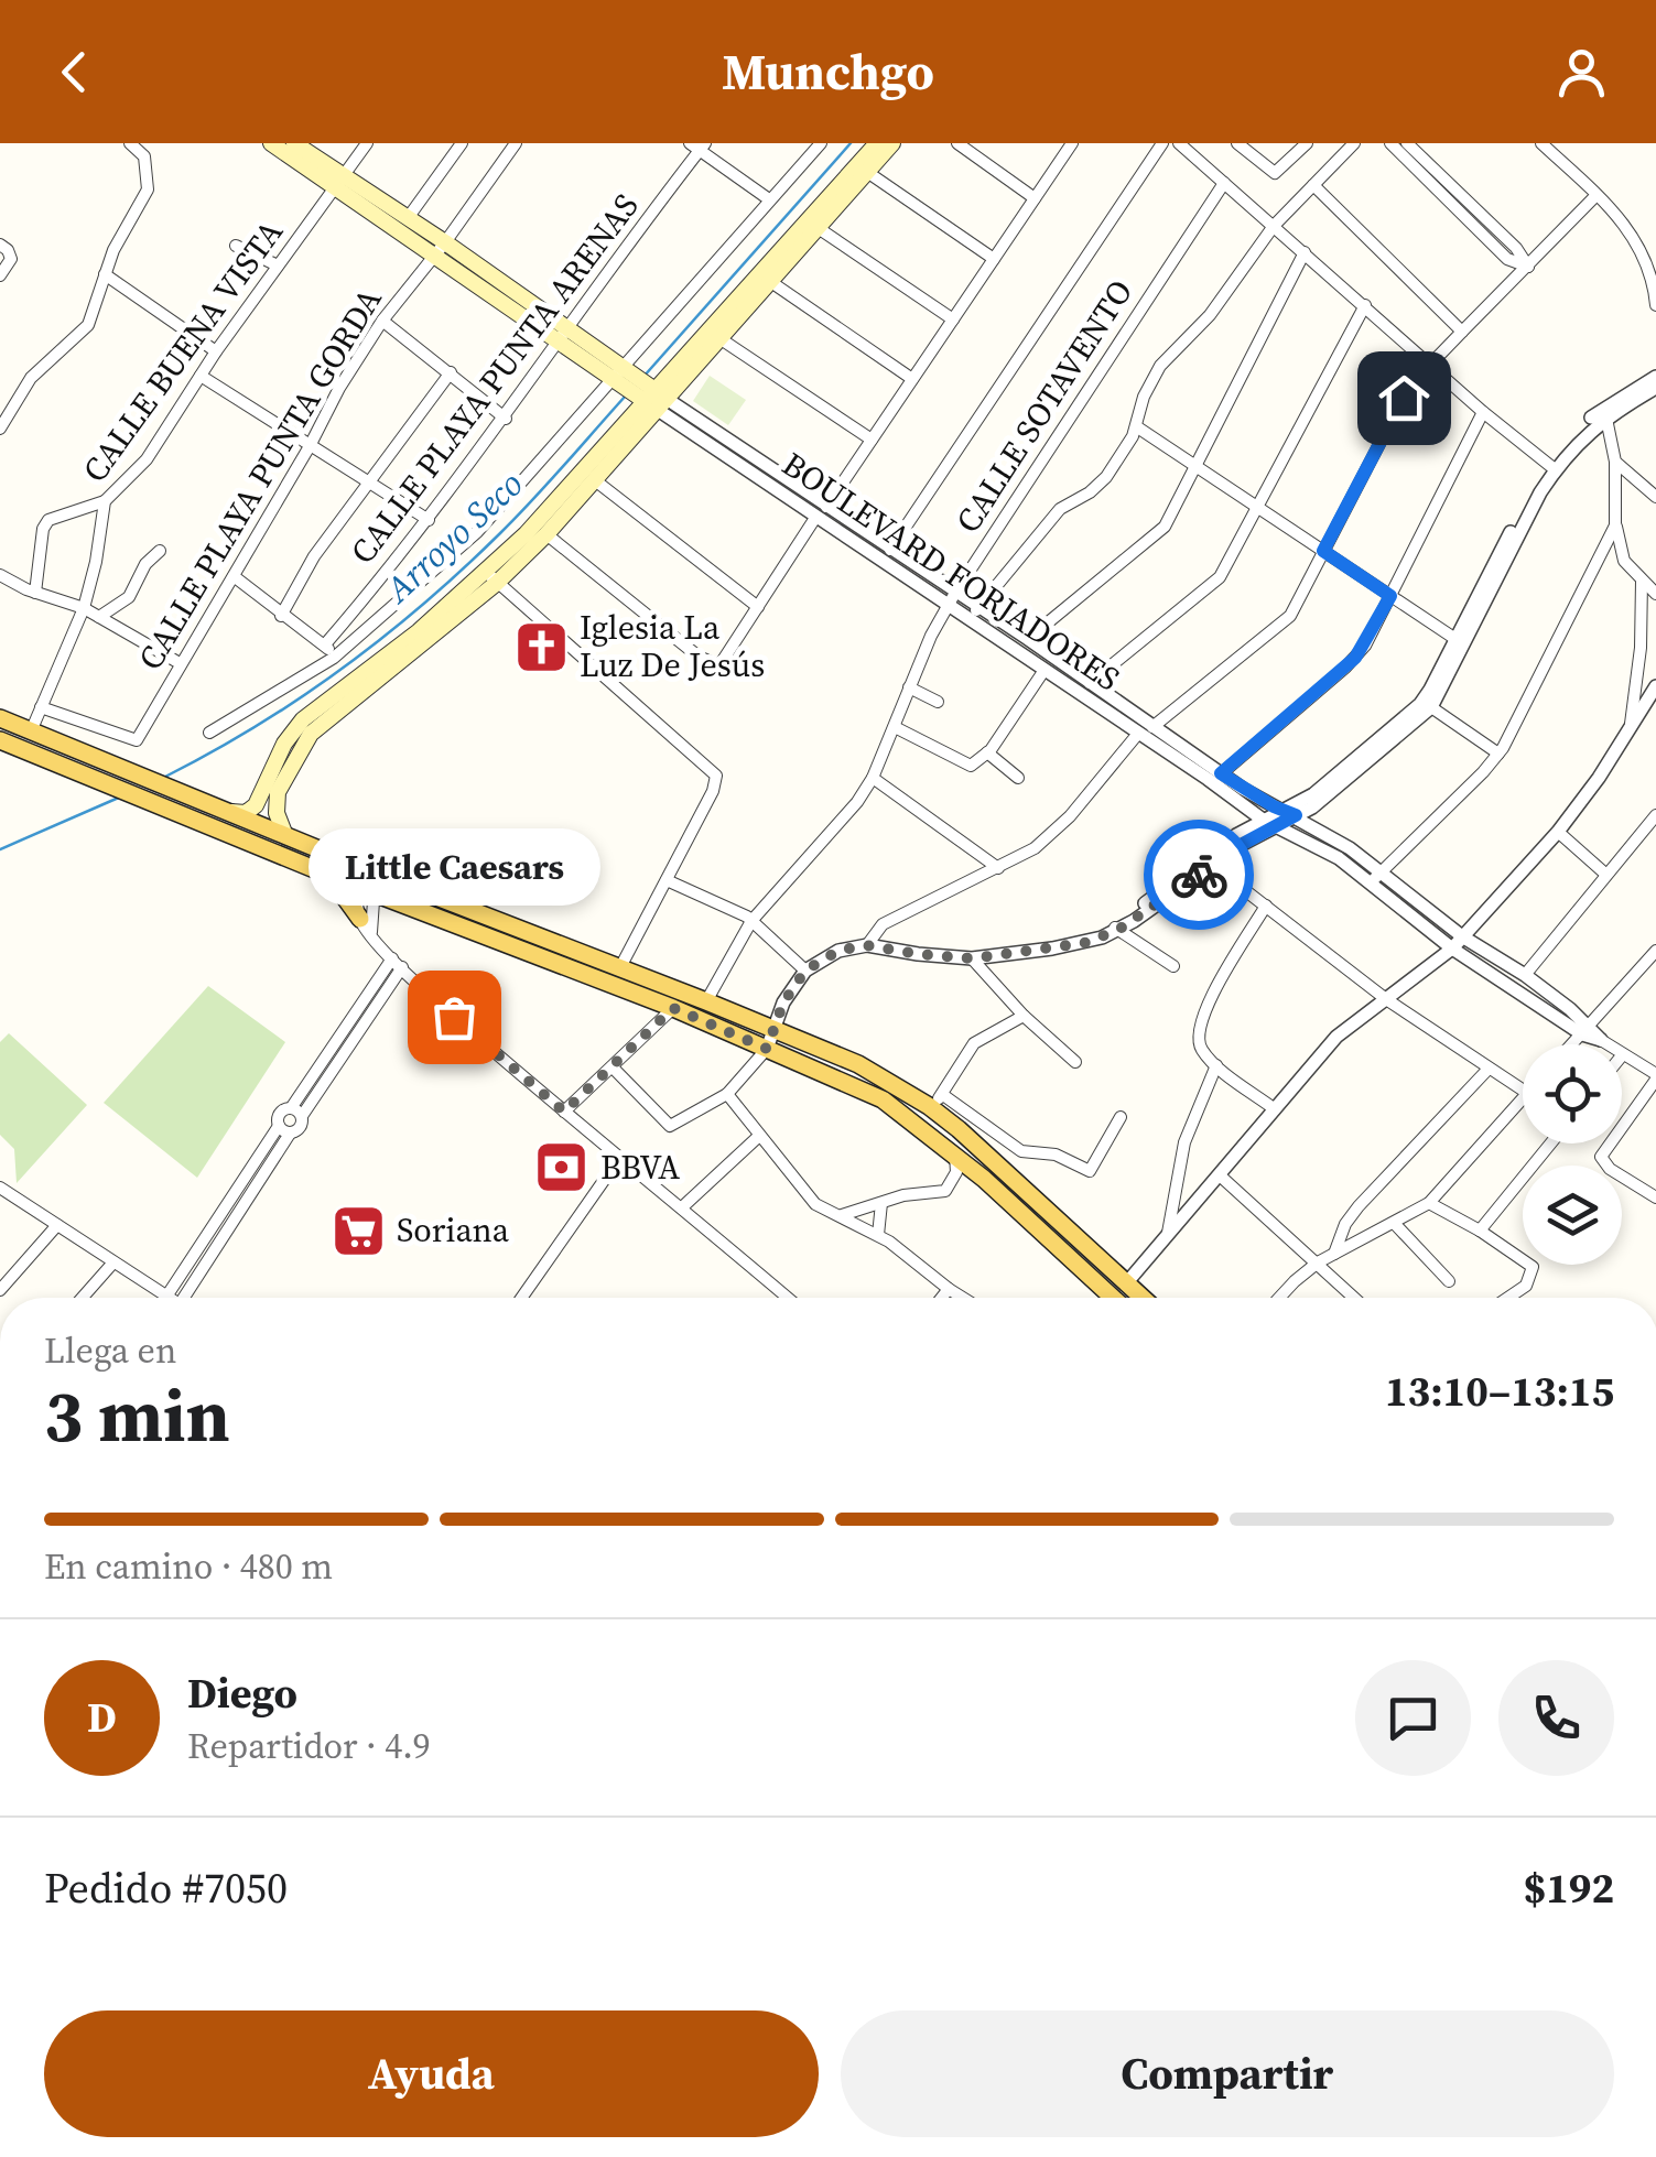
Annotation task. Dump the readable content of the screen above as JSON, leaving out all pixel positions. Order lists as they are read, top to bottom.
{
  "streets": {
    "main road": ["BOULEVARD FORJADORES"],
    "street": [
      "CALLE BUENA VISTA",
      "CALLE PLAYA PUNTA ARENAS",
      "CALLE SOTAVENTO",
      "CALLE PLAYA PUNTA GORDA"
    ]
  },
  "crossings": [
    ["CALLE BUENA VISTA", "CALLE PLAYA PUNTA GORDA"],
    ["CALLE BUENA VISTA", "BOULEVARD FORJADORES"],
    ["CALLE PLAYA PUNTA ARENAS", "BOULEVARD FORJADORES"],
    ["CALLE SOTAVENTO", "BOULEVARD FORJADORES"],
    ["CALLE PLAYA PUNTA GORDA", "BOULEVARD FORJADORES"]
  ],
  "water": ["Arroyo Seco"],
  "places": {
    "church": ["Iglesia La Luz De Jesús"],
    "other": ["Little Caesars"],
    "bank": ["BBVA"],
    "supermarket": ["Soriana"]
  },
  "page": {
    "header": "Munchgo",
    "bubble": "Little Caesars",
    "heading": ["3 min", "Llega en", "13:10–13:15"],
    "panel": [
      "Diego",
      "Repartidor · 4.9",
      "Pedido #7050",
      "$192"
    ],
    "bar": "En camino · 480 m",
    "round": "D",
    "buttons": ["Ayuda", "Compartir"]
  }
}
